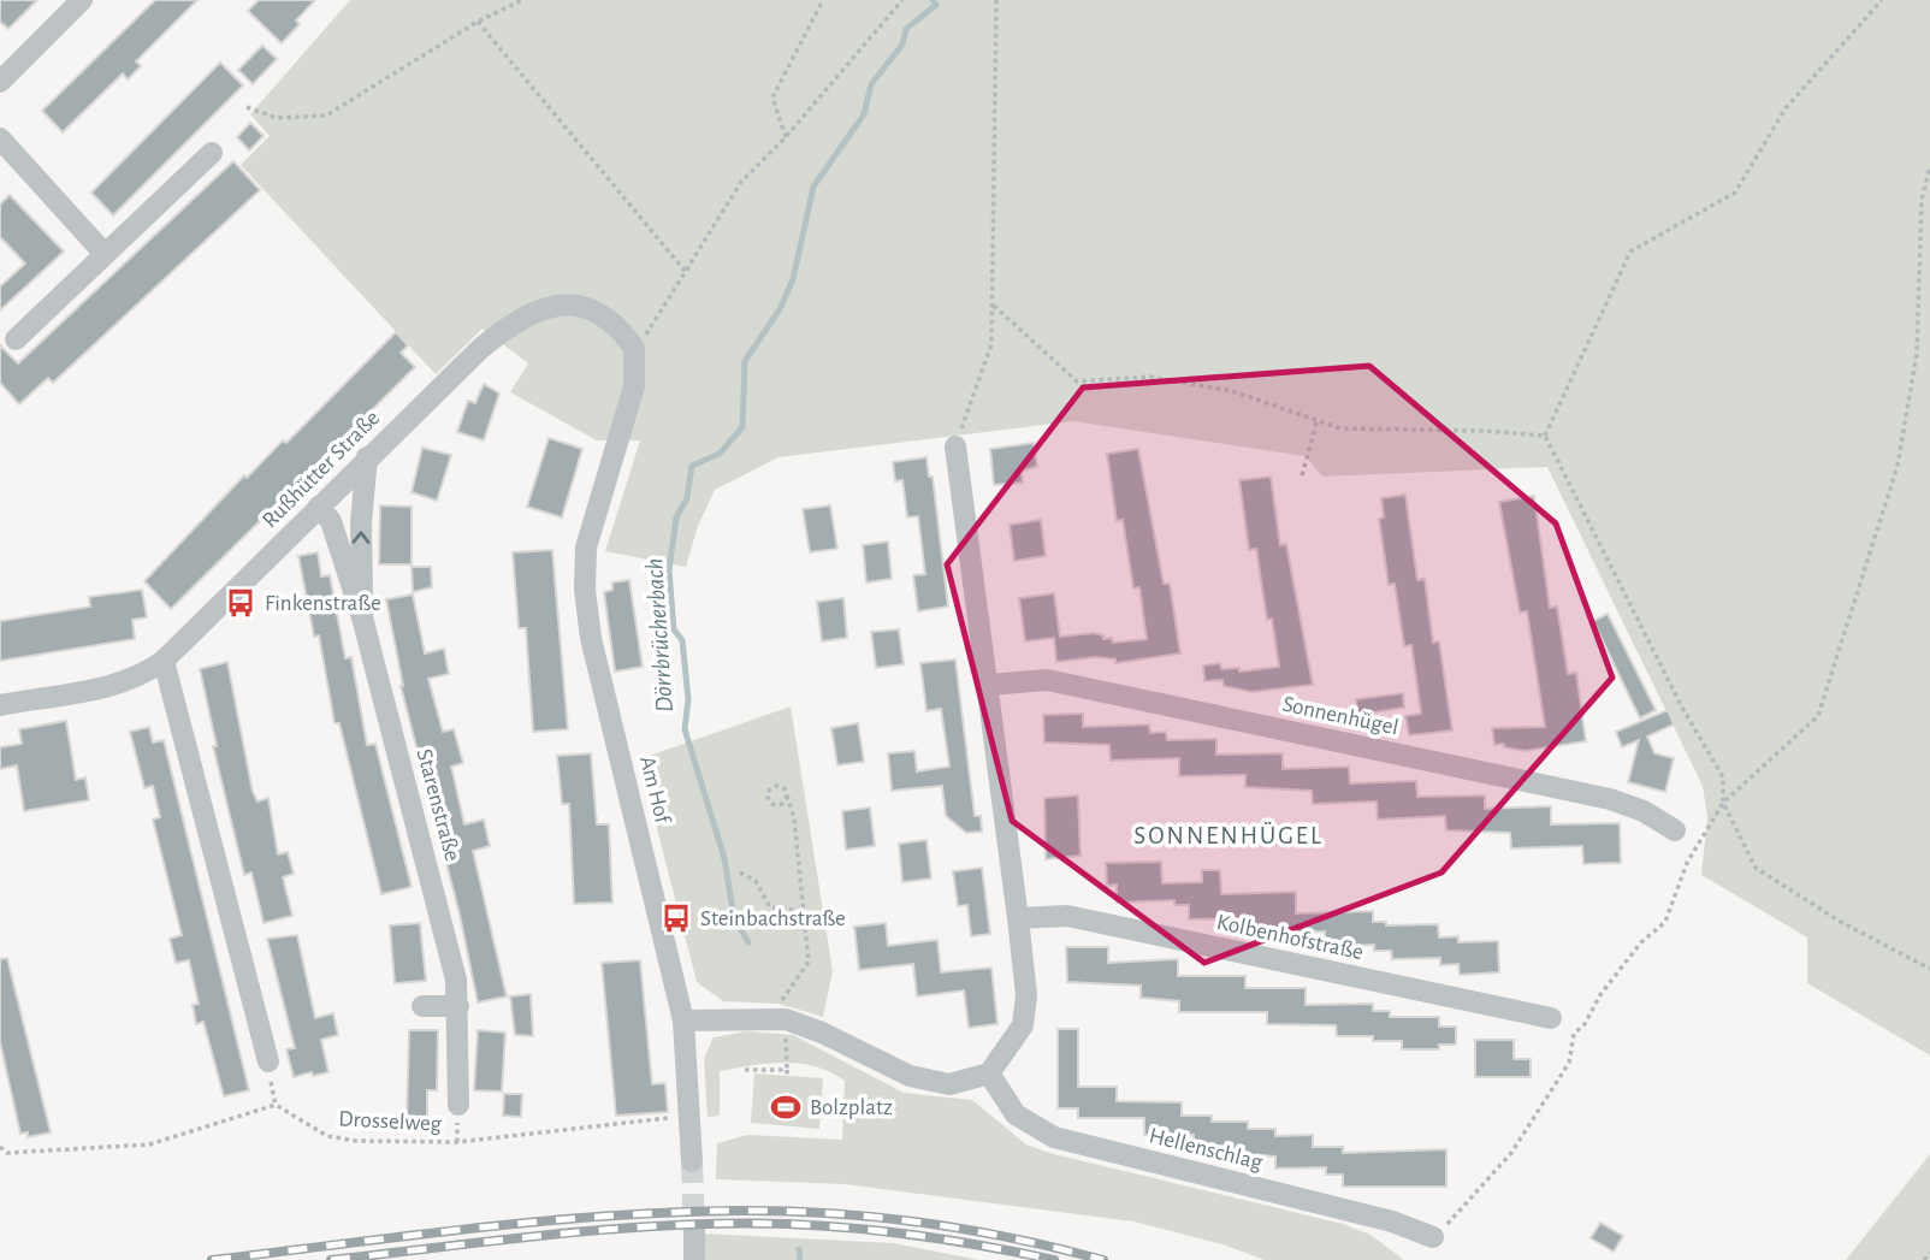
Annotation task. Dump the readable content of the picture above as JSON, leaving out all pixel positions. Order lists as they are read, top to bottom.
{
  "streets": {
    "street": [
      "Rußhütter Straße",
      "Sonnenhügel",
      "Am Hof",
      "Starenstraße",
      "Kolbenhofstraße",
      "Hellenschlag"
    ],
    "path": ["Drosselweg"]
  },
  "crossings": [
    ["Rußhütter Straße", "Am Hof"],
    ["Rußhütter Straße", "Starenstraße"]
  ],
  "districts": ["SONNENHÜGEL"],
  "water": ["Dörrbrücherbach"],
  "places": {
    "bus stop": ["Finkenstraße", "Steinbachstraße"],
    "sports": ["Bolzplatz"]
  }
}
